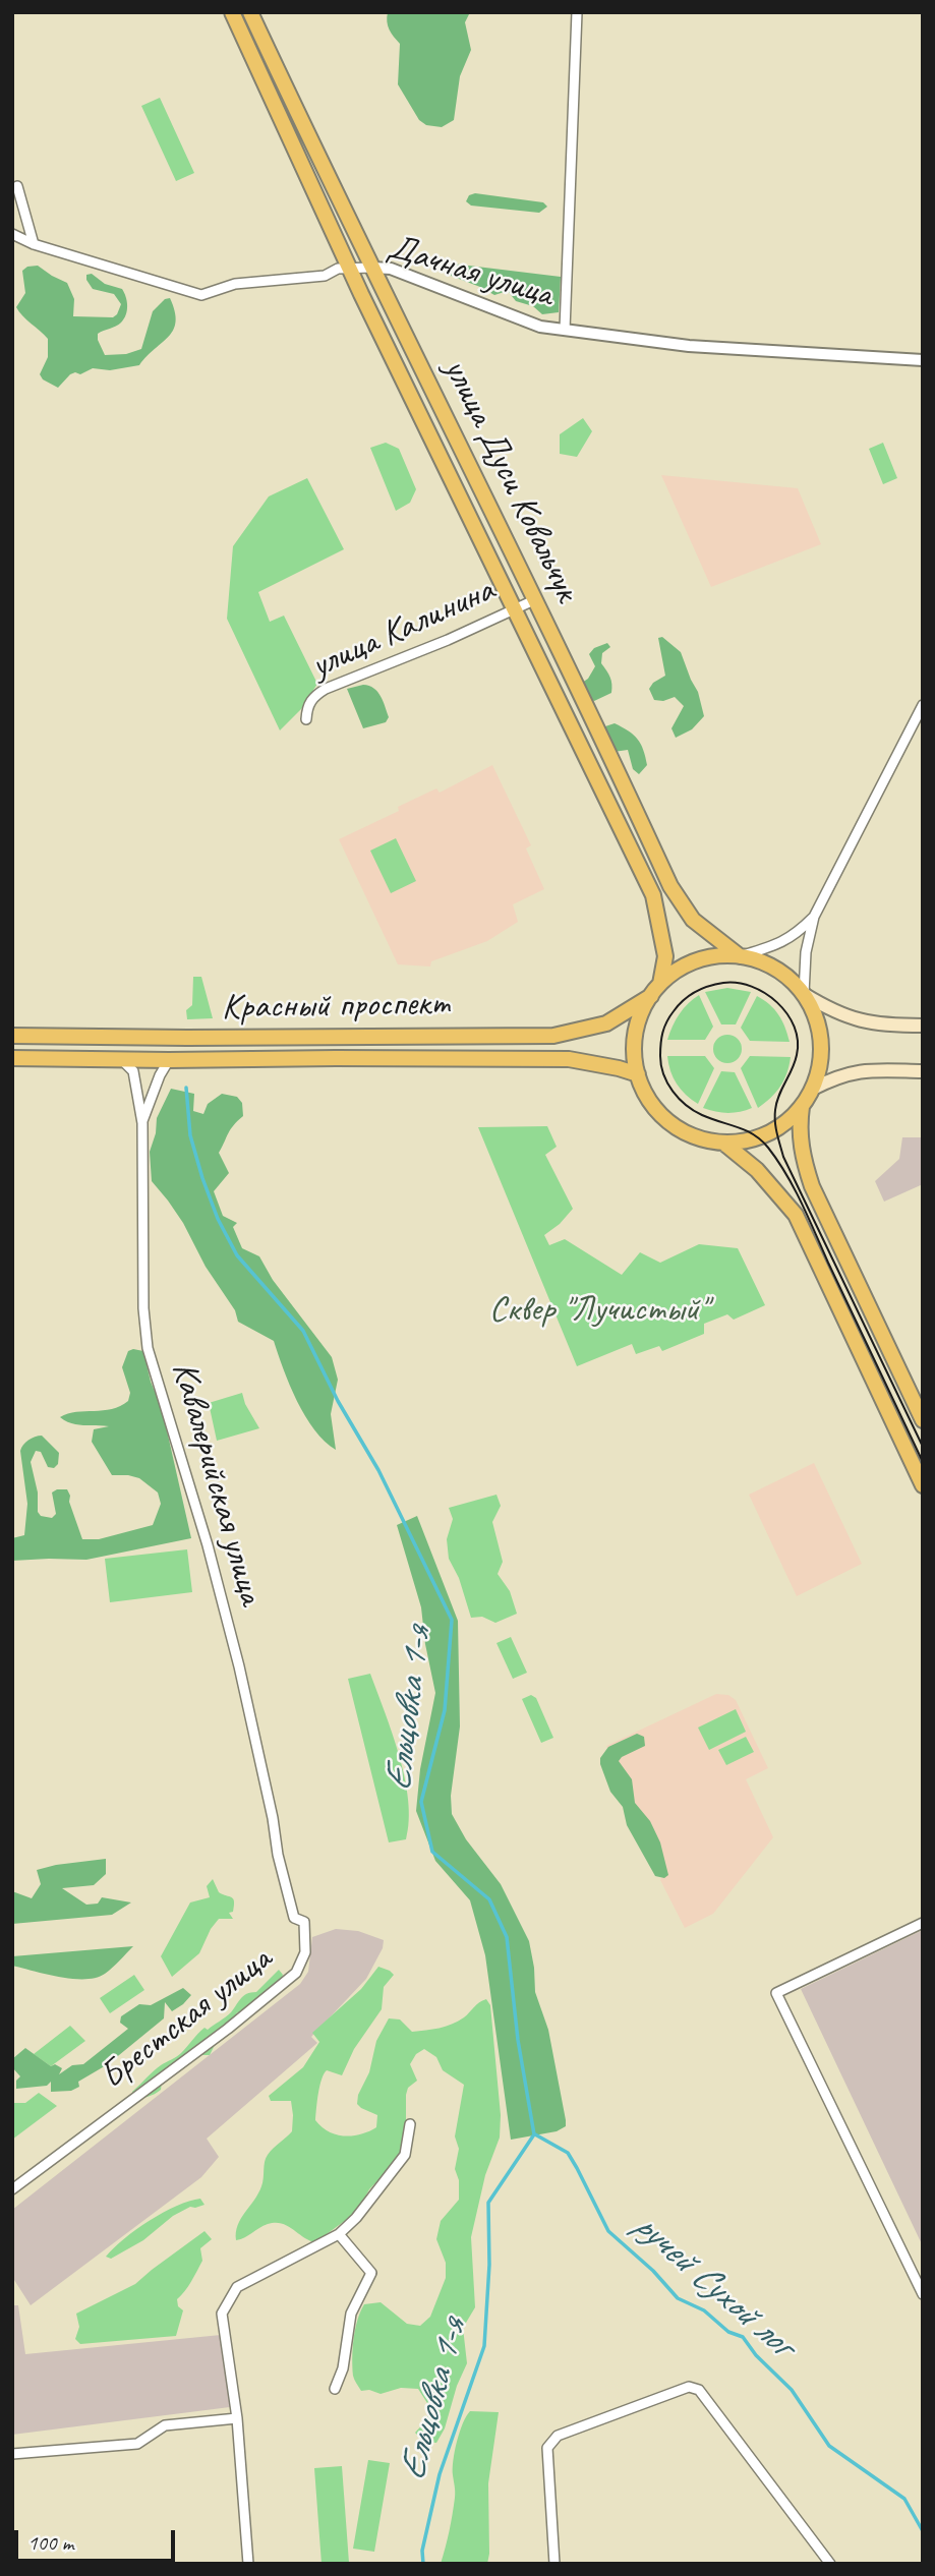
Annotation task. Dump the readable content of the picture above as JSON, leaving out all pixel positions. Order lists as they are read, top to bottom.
{
  "streets": {
    "main road": ["улица Дуси Ковальчук", "Красный проспект"],
    "street": [
      "Дачная улица",
      "улица Калинина",
      "Кавалерийская улица",
      "Брестская улица"
    ]
  },
  "crossings": [
    ["Дачная улица", "улица Дуси Ковальчук"],
    ["улица Дуси Ковальчук", "улица Калинина"],
    ["улица Дуси Ковальчук", "Красный проспект"],
    ["Кавалерийская улица", "Брестская улица"]
  ],
  "water": ["Ельцовка 1-я", "ручей Сухой лог"],
  "parks": ["Сквер \"Лучистый\""],
  "scale_bar": "100 m"
}
